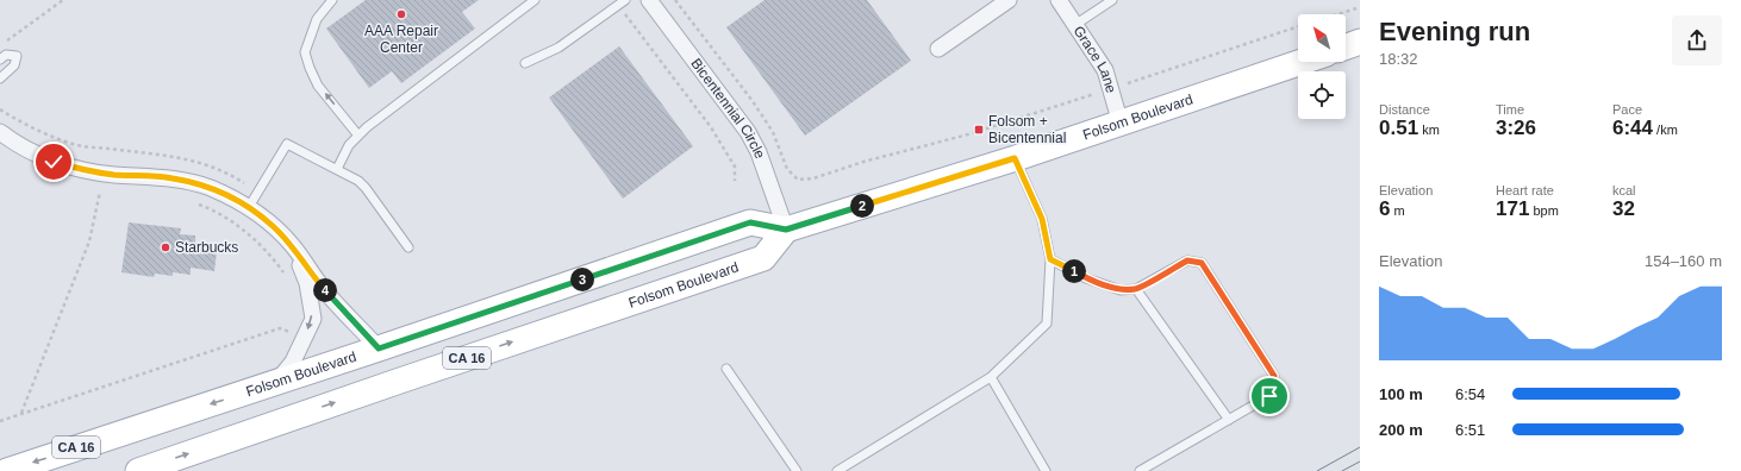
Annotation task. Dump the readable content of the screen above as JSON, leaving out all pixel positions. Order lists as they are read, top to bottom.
{
  "streets": {
    "main road": ["Folsom Boulevard", "CA 16"],
    "street": ["Grace Lane", "Bicentennial Circle"]
  },
  "crossings": [
    ["Grace Lane", "Folsom Boulevard"],
    ["Bicentennial Circle", "Folsom Boulevard"]
  ],
  "places": {
    "other": ["AAA Repair Center", "Starbucks"],
    "transit": ["Folsom + Bicentennial"]
  },
  "north": "top left",
  "page": {
    "heading": ["Evening run", "18:32"],
    "stats": [
      ["Distance", "0.51 km"],
      ["Time", "3:26"],
      ["Pace", "6:44 /km"],
      ["Elevation", "6 m"],
      ["Heart rate", "171 bpm"],
      ["kcal", "32"]
    ],
    "pins": [
      "2",
      "1",
      "3",
      "4"
    ],
    "chart": ["Elevation", "154–160 m"],
    "list": [
      {
        "name": "100 m",
        "note": "6:54"
      },
      {
        "name": "200 m",
        "note": "6:51"
      }
    ]
  }
}
